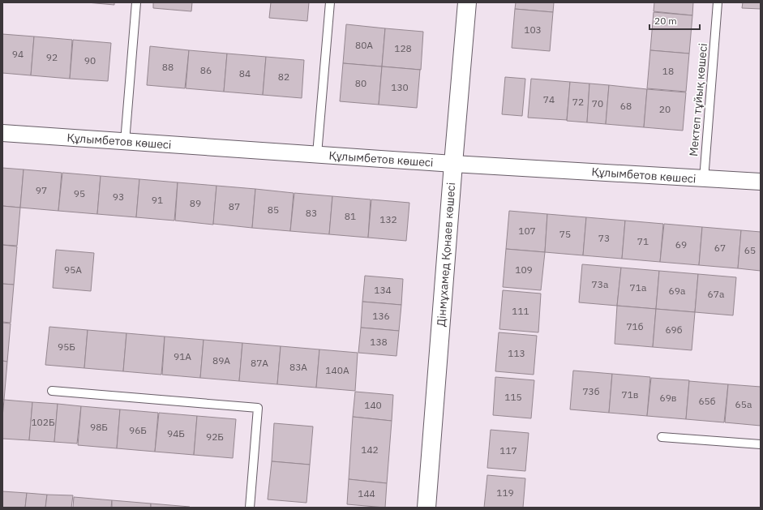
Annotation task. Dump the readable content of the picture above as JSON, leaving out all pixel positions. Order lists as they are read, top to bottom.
{
  "streets": {
    "street": ["Құлымбетов көшесі", "Дінмұхамед Қонаев көшесі"],
    "lane": ["Мектеп тұйық көшесі"]
  },
  "crossings": [
    ["Мектеп тұйық көшесі", "Құлымбетов көшесі"],
    ["Құлымбетов көшесі", "Дінмұхамед Қонаев көшесі"]
  ],
  "house_numbers": [
    "103",
    "80А",
    "128",
    "94",
    "92",
    "90",
    "88",
    "86",
    "18",
    "84",
    "82",
    "80",
    "130",
    "74",
    "72",
    "70",
    "68",
    "20",
    "97",
    "95",
    "93",
    "91",
    "89",
    "87",
    "85",
    "83",
    "81",
    "132",
    "107",
    "75",
    "73",
    "71",
    "69",
    "67",
    "65",
    "95А",
    "109",
    "73а",
    "71а",
    "134",
    "69а",
    "67а",
    "111",
    "136",
    "71б",
    "69б",
    "138",
    "95Б",
    "113",
    "91А",
    "89А",
    "87А",
    "83А",
    "140А",
    "73б",
    "71в",
    "115",
    "69в",
    "65б",
    "65а",
    "140",
    "102Б",
    "98Б",
    "96Б",
    "94Б",
    "92Б",
    "142",
    "117",
    "119",
    "144"
  ],
  "scale_bar": "20 m"
}
